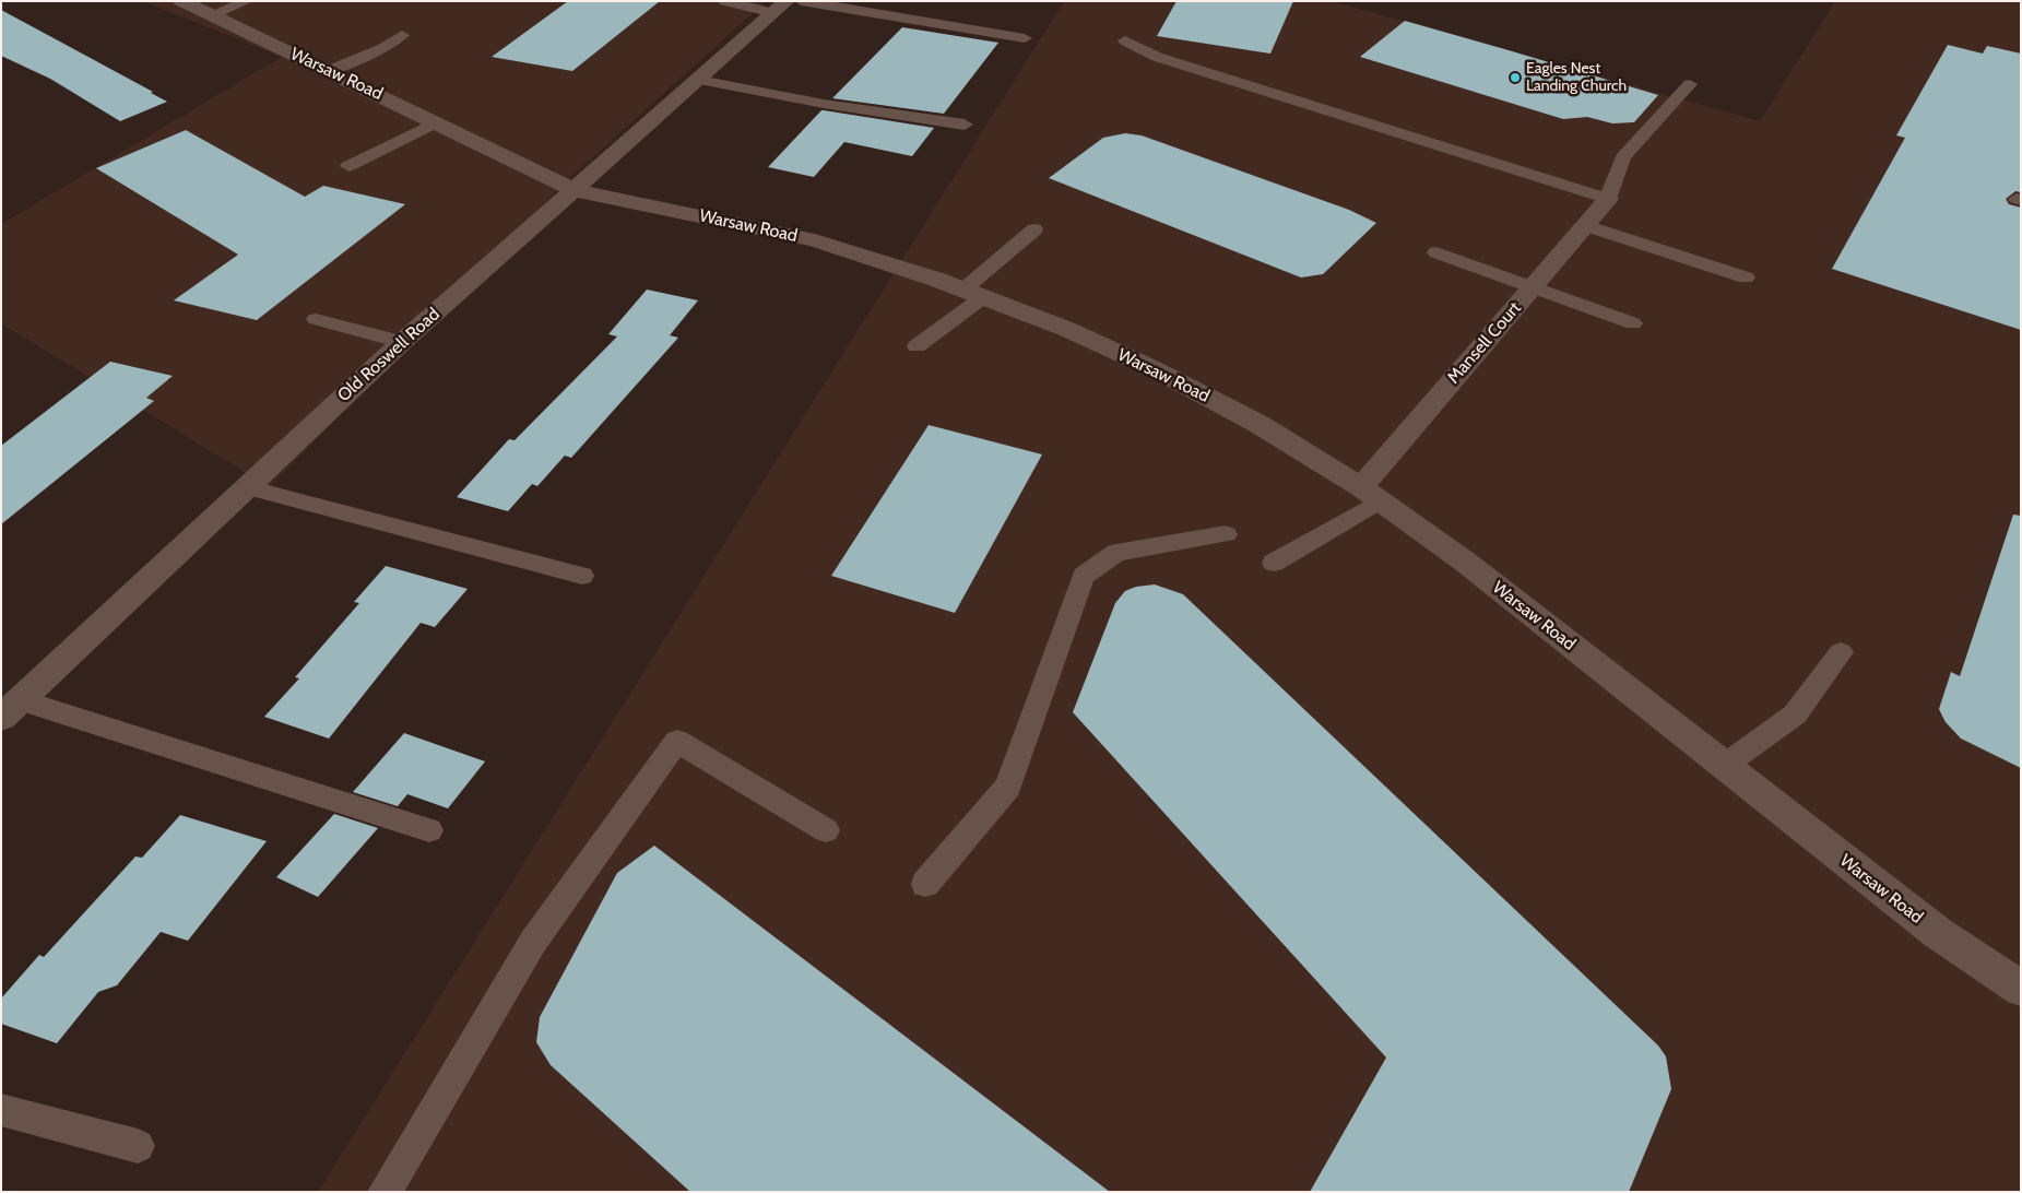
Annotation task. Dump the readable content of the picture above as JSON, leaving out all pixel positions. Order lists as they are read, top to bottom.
{
  "streets": {
    "street": ["Warsaw Road", "Mansell Court", "Old Roswell Road"]
  },
  "crossings": [
    ["Warsaw Road", "Mansell Court"],
    ["Warsaw Road", "Old Roswell Road"]
  ],
  "places": ["Eagles Nest Landing Church"]
}
